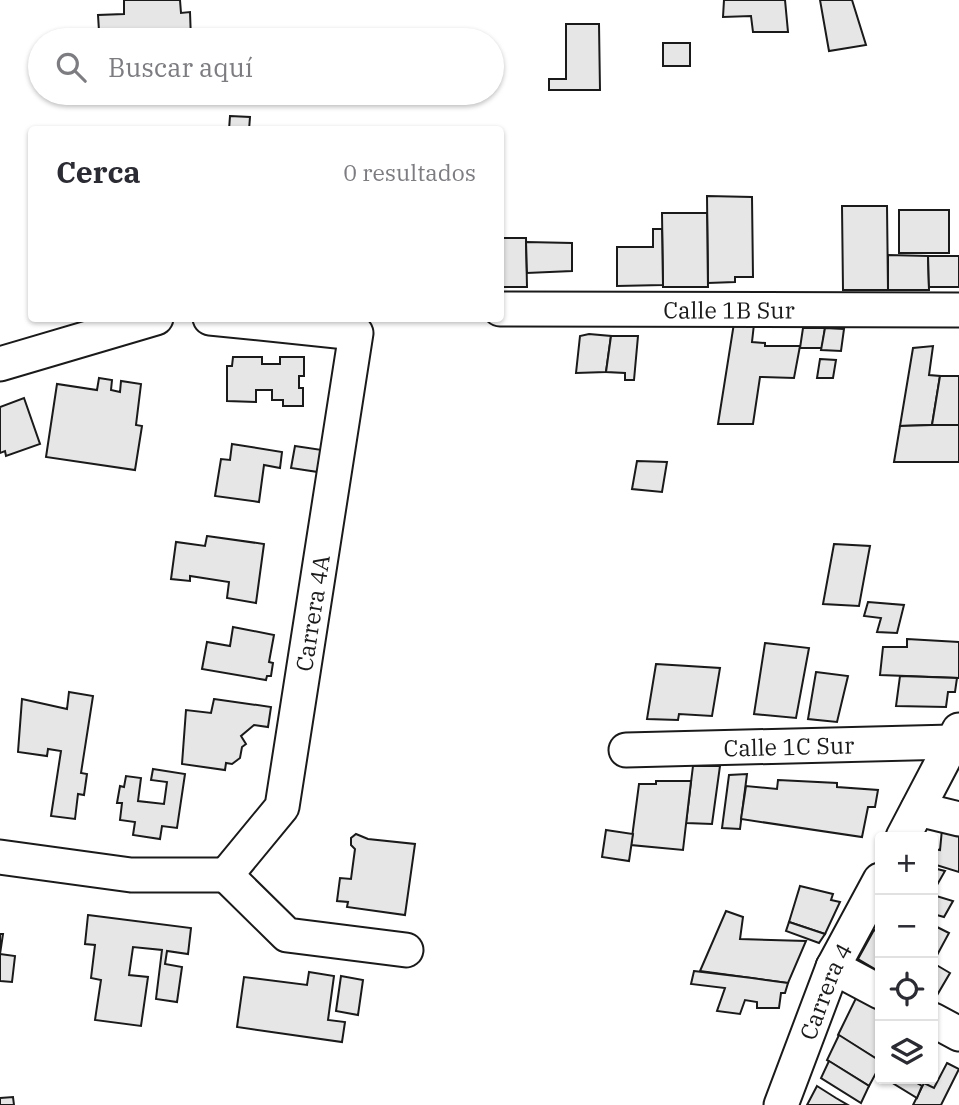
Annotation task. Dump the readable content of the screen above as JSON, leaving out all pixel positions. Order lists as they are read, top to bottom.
{
  "streets": {
    "street": [
      "Calle 1B Sur",
      "Carrera 4A",
      "Calle 1C Sur",
      "Carrera 4"
    ]
  },
  "page": {
    "search": "Buscar aquí",
    "heading": ["Cerca", "0 resultados"],
    "map_buttons": ["+", "−"]
  }
}
